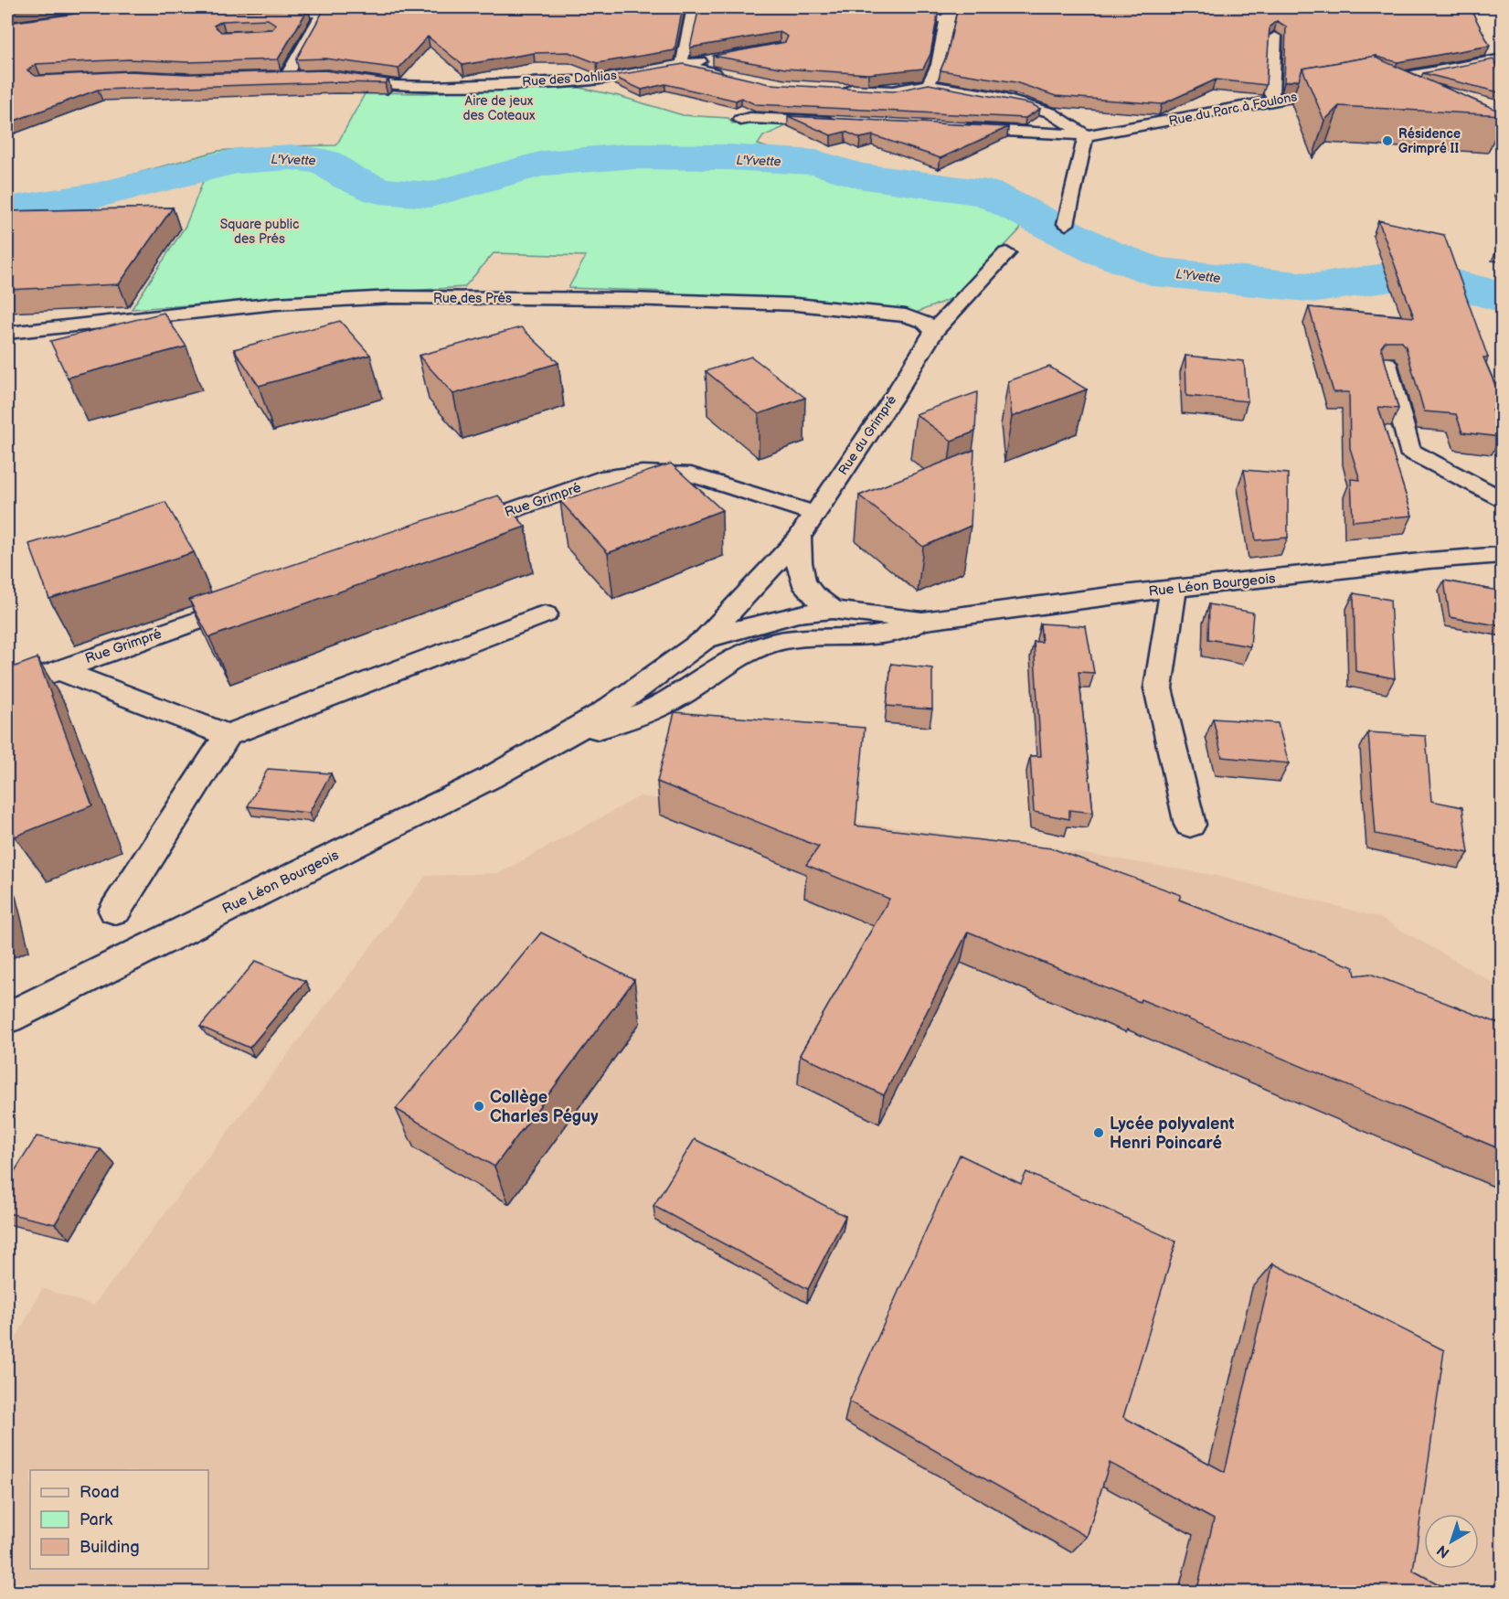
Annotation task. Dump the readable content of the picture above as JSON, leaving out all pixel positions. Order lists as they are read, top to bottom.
{
  "streets": {
    "street": [
      "Rue des Dahlias",
      "Rue du Parc à Foulons",
      "Rue des Prés",
      "Rue du Grimpré",
      "Rue Grimpré",
      "Rue Léon Bourgeois"
    ]
  },
  "crossings": [
    ["Rue des Prés", "Rue du Grimpré"],
    ["Rue du Grimpré", "Rue Grimpré"],
    ["Rue du Grimpré", "Rue Léon Bourgeois"]
  ],
  "water": ["L'Yvette"],
  "parks": ["Aire de jeux des Coteaux", "Square public des Prés"],
  "places": ["Résidence Grimpré II", "Collège Charles Péguy", "Lycée polyvalent Henri Poincaré"],
  "legend": ["Road", "Park", "Building"],
  "north": "bottom left"
}
